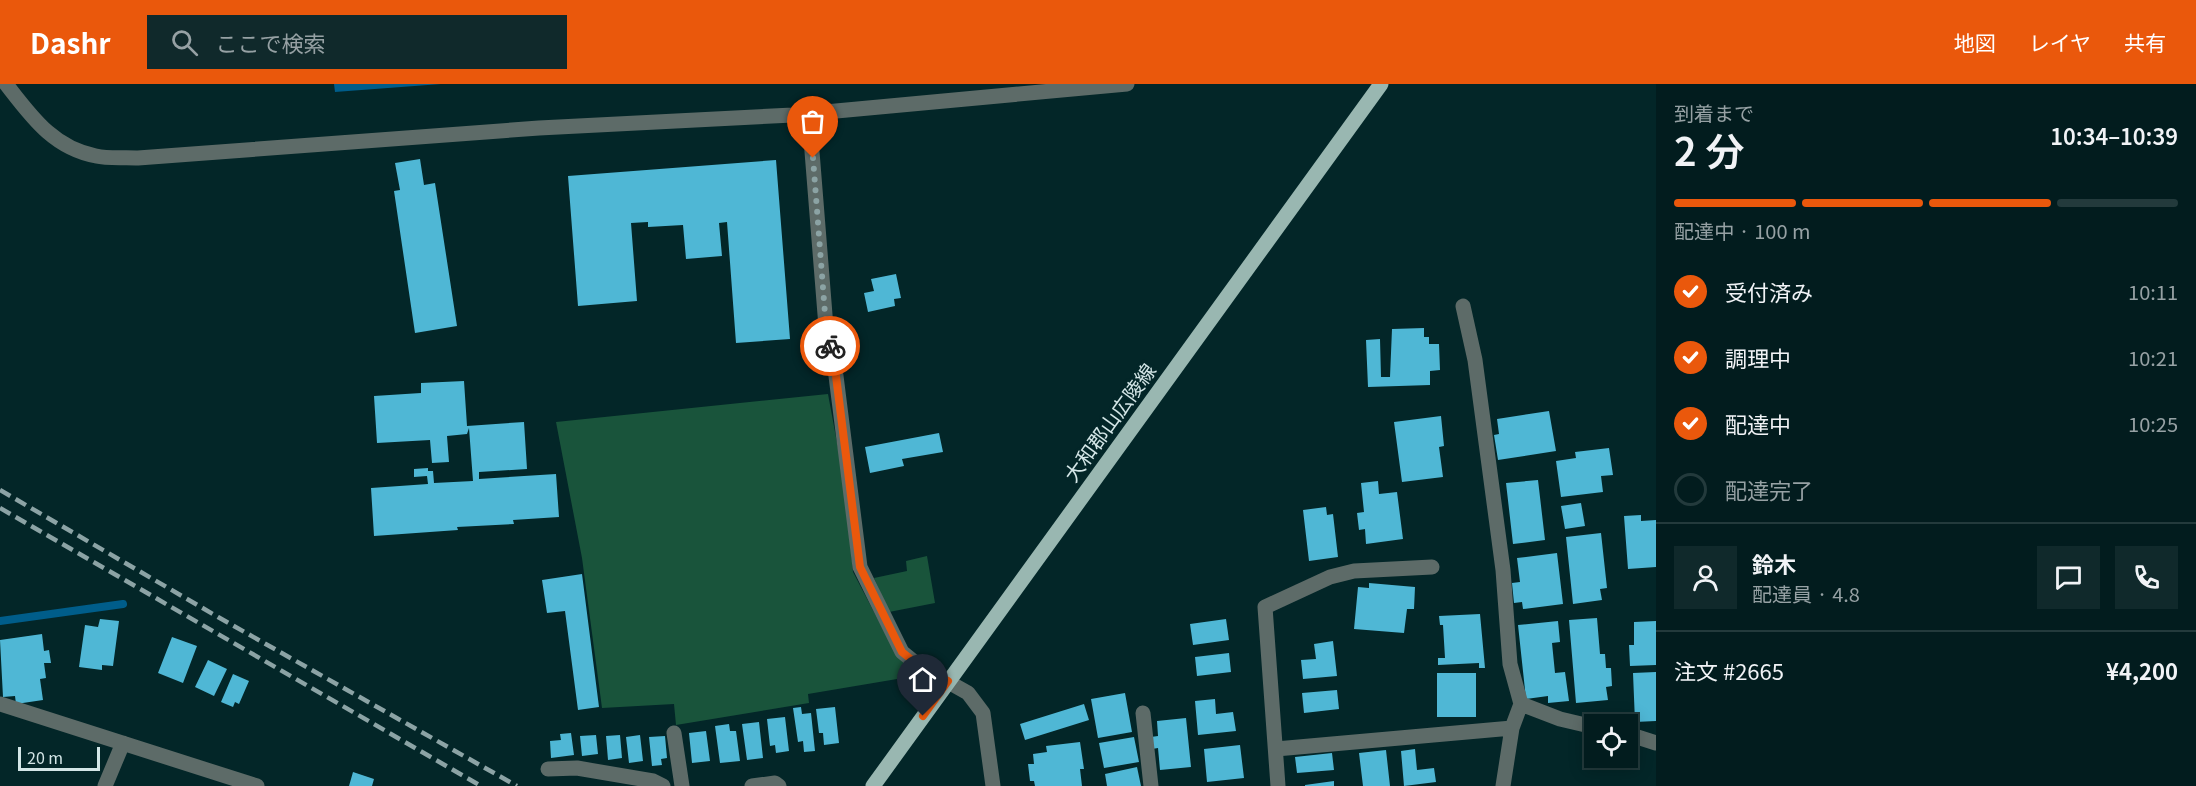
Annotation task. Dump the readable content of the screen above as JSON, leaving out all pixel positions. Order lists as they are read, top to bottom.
{
  "streets": {
    "main road": ["大和郡山広陵線"]
  },
  "scale_bar": "20 m",
  "page": {
    "header": "Dashr",
    "search": "ここで検索",
    "nav": ["地図", "レイヤ", "共有"],
    "heading": ["2 分", "到着まで", "10:34–10:39"],
    "panel": [
      "鈴木",
      "配達員 · 4.8",
      "注文 #2665",
      "¥4,200"
    ],
    "bar": "配達中 · 100 m",
    "list": [
      ["受付済み", "10:11"],
      ["調理中", "10:21"],
      ["配達中", "10:25"],
      "配達完了"
    ],
    "scale": "20 m"
  }
}
